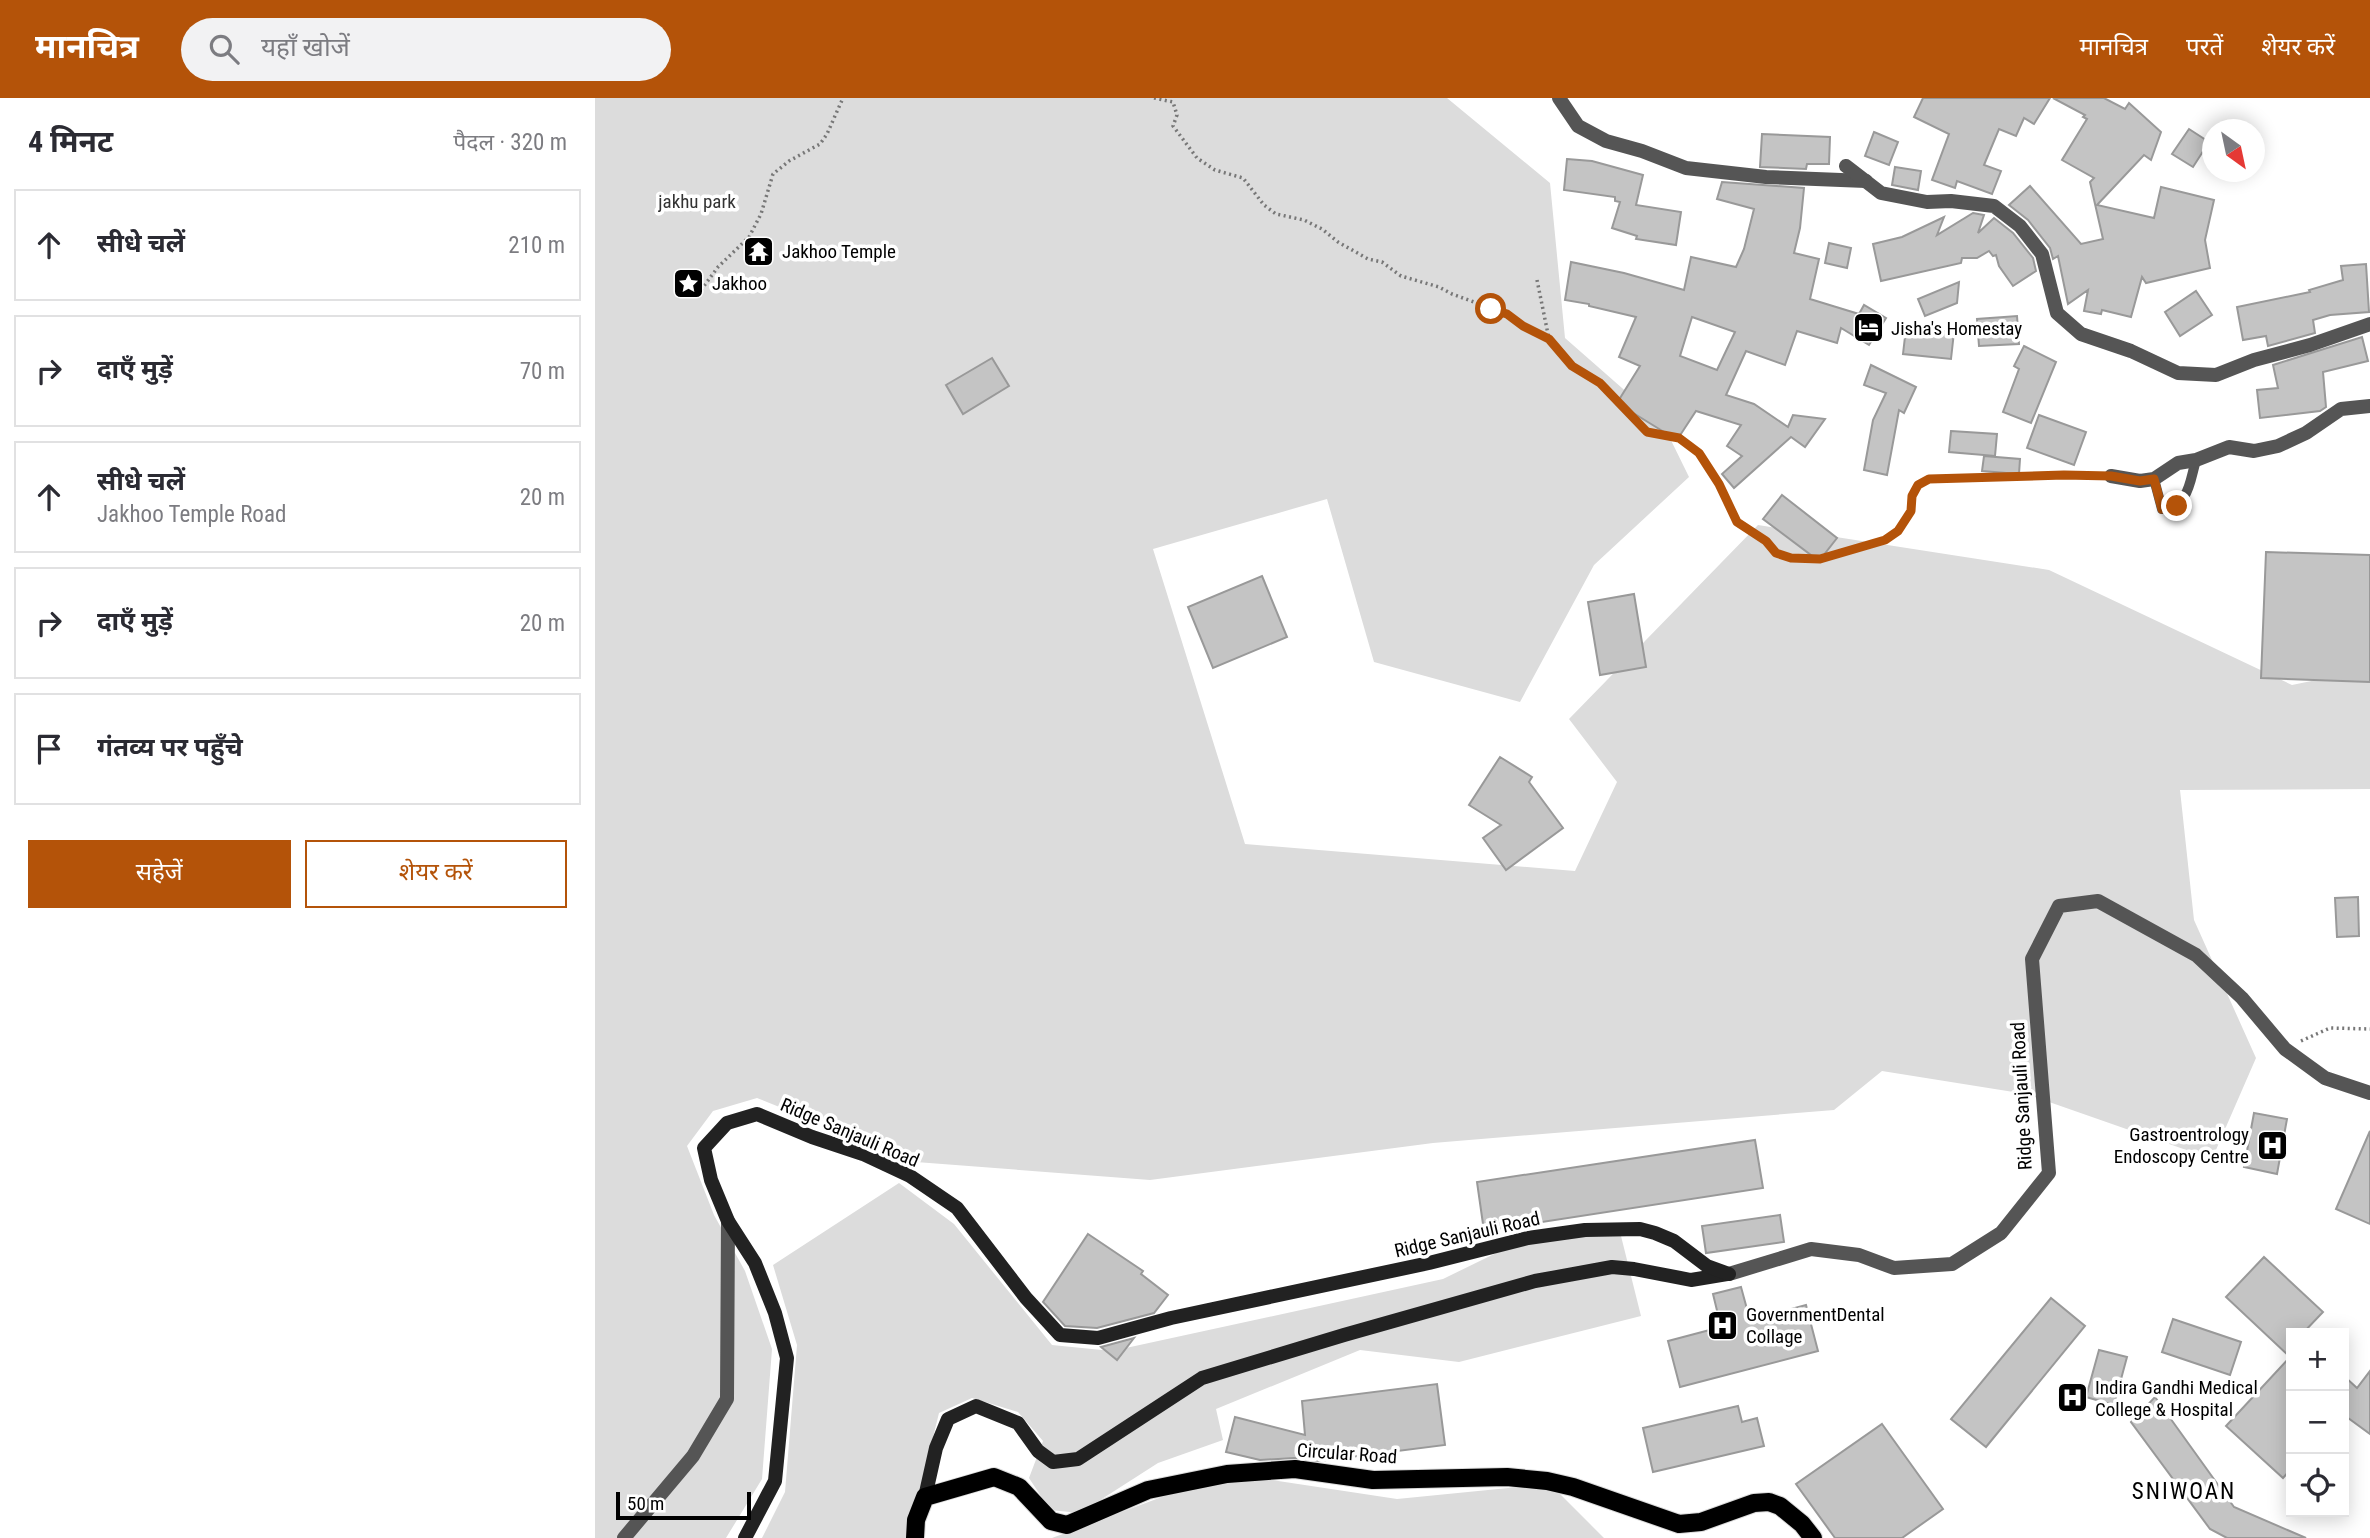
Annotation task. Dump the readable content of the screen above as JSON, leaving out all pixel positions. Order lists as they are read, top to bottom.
{
  "streets": {
    "main road": ["Circular Road"],
    "street": ["Ridge Sanjauli Road"]
  },
  "districts": ["SNIWOAN"],
  "parks": ["jakhu park"],
  "places": {
    "temple": ["Jakhoo Temple"],
    "place": ["Jakhoo"],
    "hotel": ["Jisha's Homestay"],
    "hospital": ["Gastroentrology Endoscopy Centre", "GovernmentDental Collage", "Indira Gandhi Medical College & Hospital"]
  },
  "scale_bar": "50 m",
  "north": "bottom right",
  "page": {
    "header": "मानचित्र",
    "search": "यहाँ खोजें",
    "nav": ["मानचित्र", "परतें", "शेयर करें"],
    "heading": ["4 मिनट", "पैदल · 320 m"],
    "list": [
      ["सीधे चलें", "210 m"],
      ["दाएँ मुड़ें", "70 m"],
      ["सीधे चलें", "Jakhoo Temple Road", "20 m"],
      ["दाएँ मुड़ें", "20 m"],
      "गंतव्य पर पहुँचे"
    ],
    "buttons": ["सहेजें", "शेयर करें"],
    "map_buttons": ["+", "−"],
    "scale": "50 m"
  }
}
